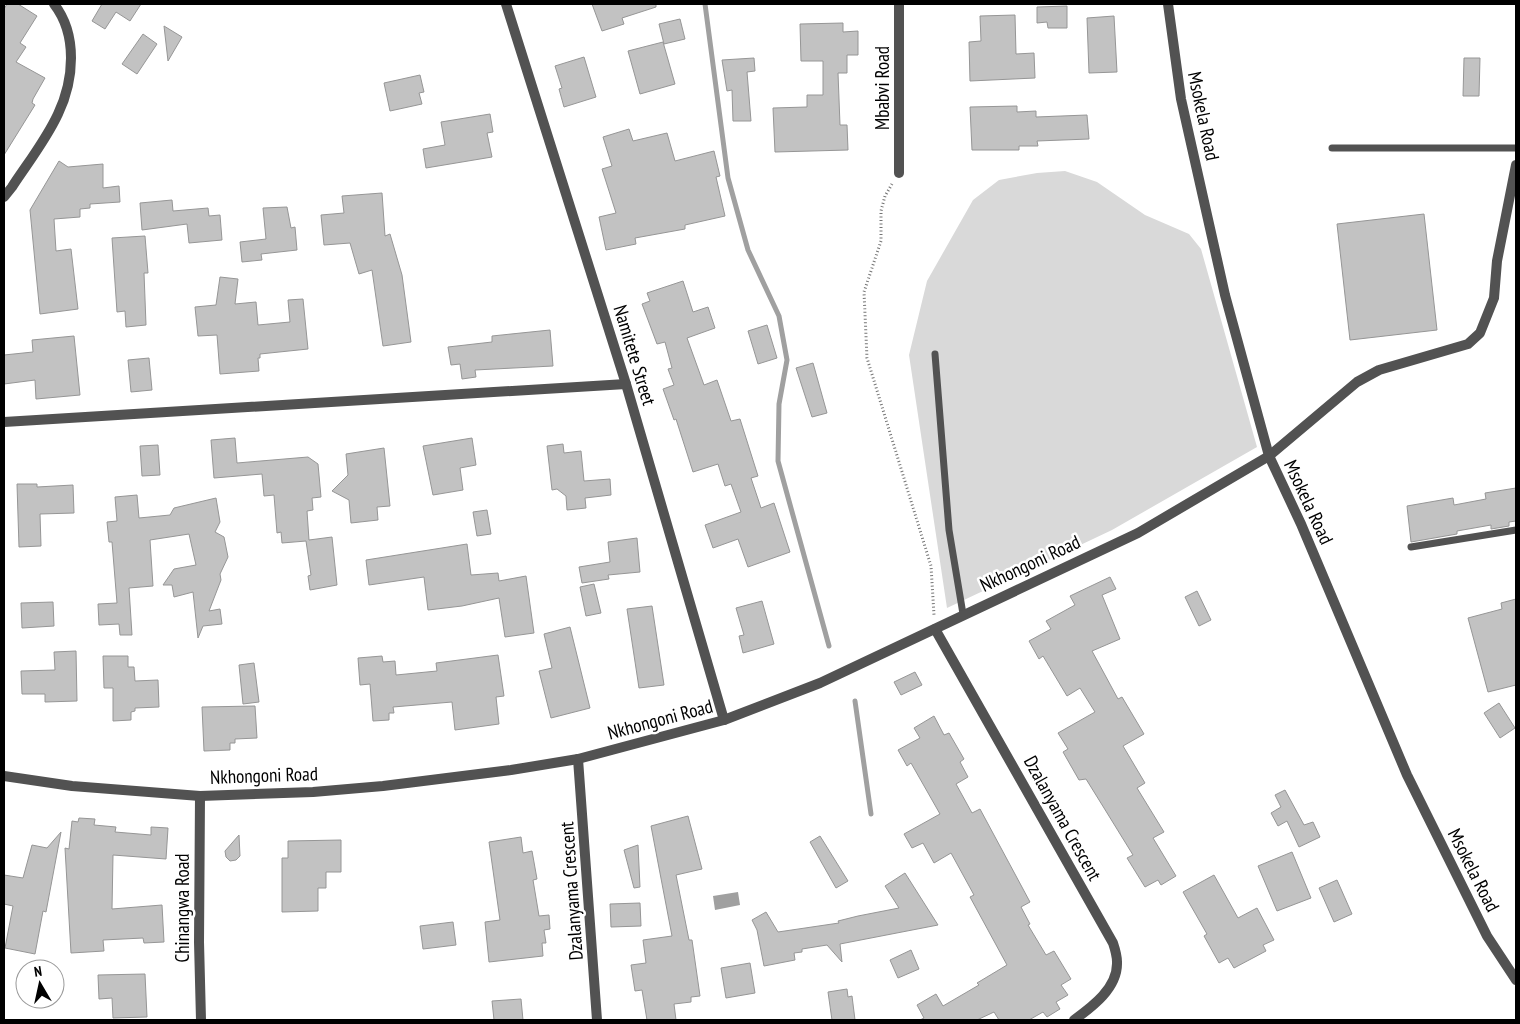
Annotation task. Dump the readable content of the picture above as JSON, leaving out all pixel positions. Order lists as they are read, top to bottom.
{
  "streets": {
    "street": [
      "Mbabvi Road",
      "Msokela Road",
      "Namitete Street",
      "Nkhongoni Road",
      "Dzalanyama Crescent",
      "Chinangwa Road"
    ]
  },
  "crossings": [
    ["Msokela Road", "Nkhongoni Road"],
    ["Namitete Street", "Nkhongoni Road"],
    ["Nkhongoni Road", "Dzalanyama Crescent"],
    ["Nkhongoni Road", "Chinangwa Road"]
  ],
  "north": "top"
}
